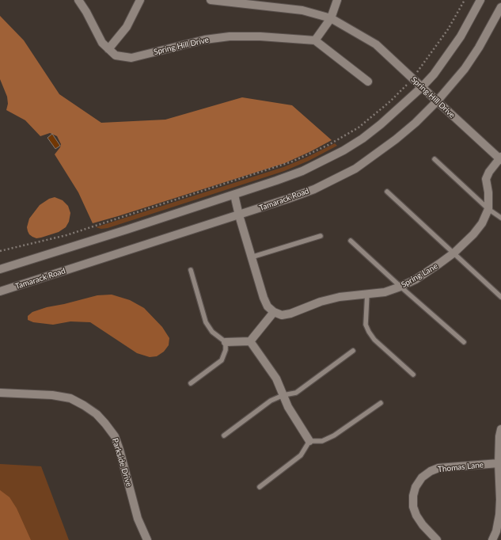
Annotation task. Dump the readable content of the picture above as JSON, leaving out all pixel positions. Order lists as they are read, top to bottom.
{
  "streets": {
    "street": [
      "Spring Hill Drive",
      "Tamarack Road",
      "Spring Lane",
      "Parkside Drive",
      "Thomas Lane"
    ]
  },
  "crossings": [
    ["Spring Hill Drive", "Tamarack Road"],
    ["Spring Hill Drive", "Spring Lane"]
  ]
}
